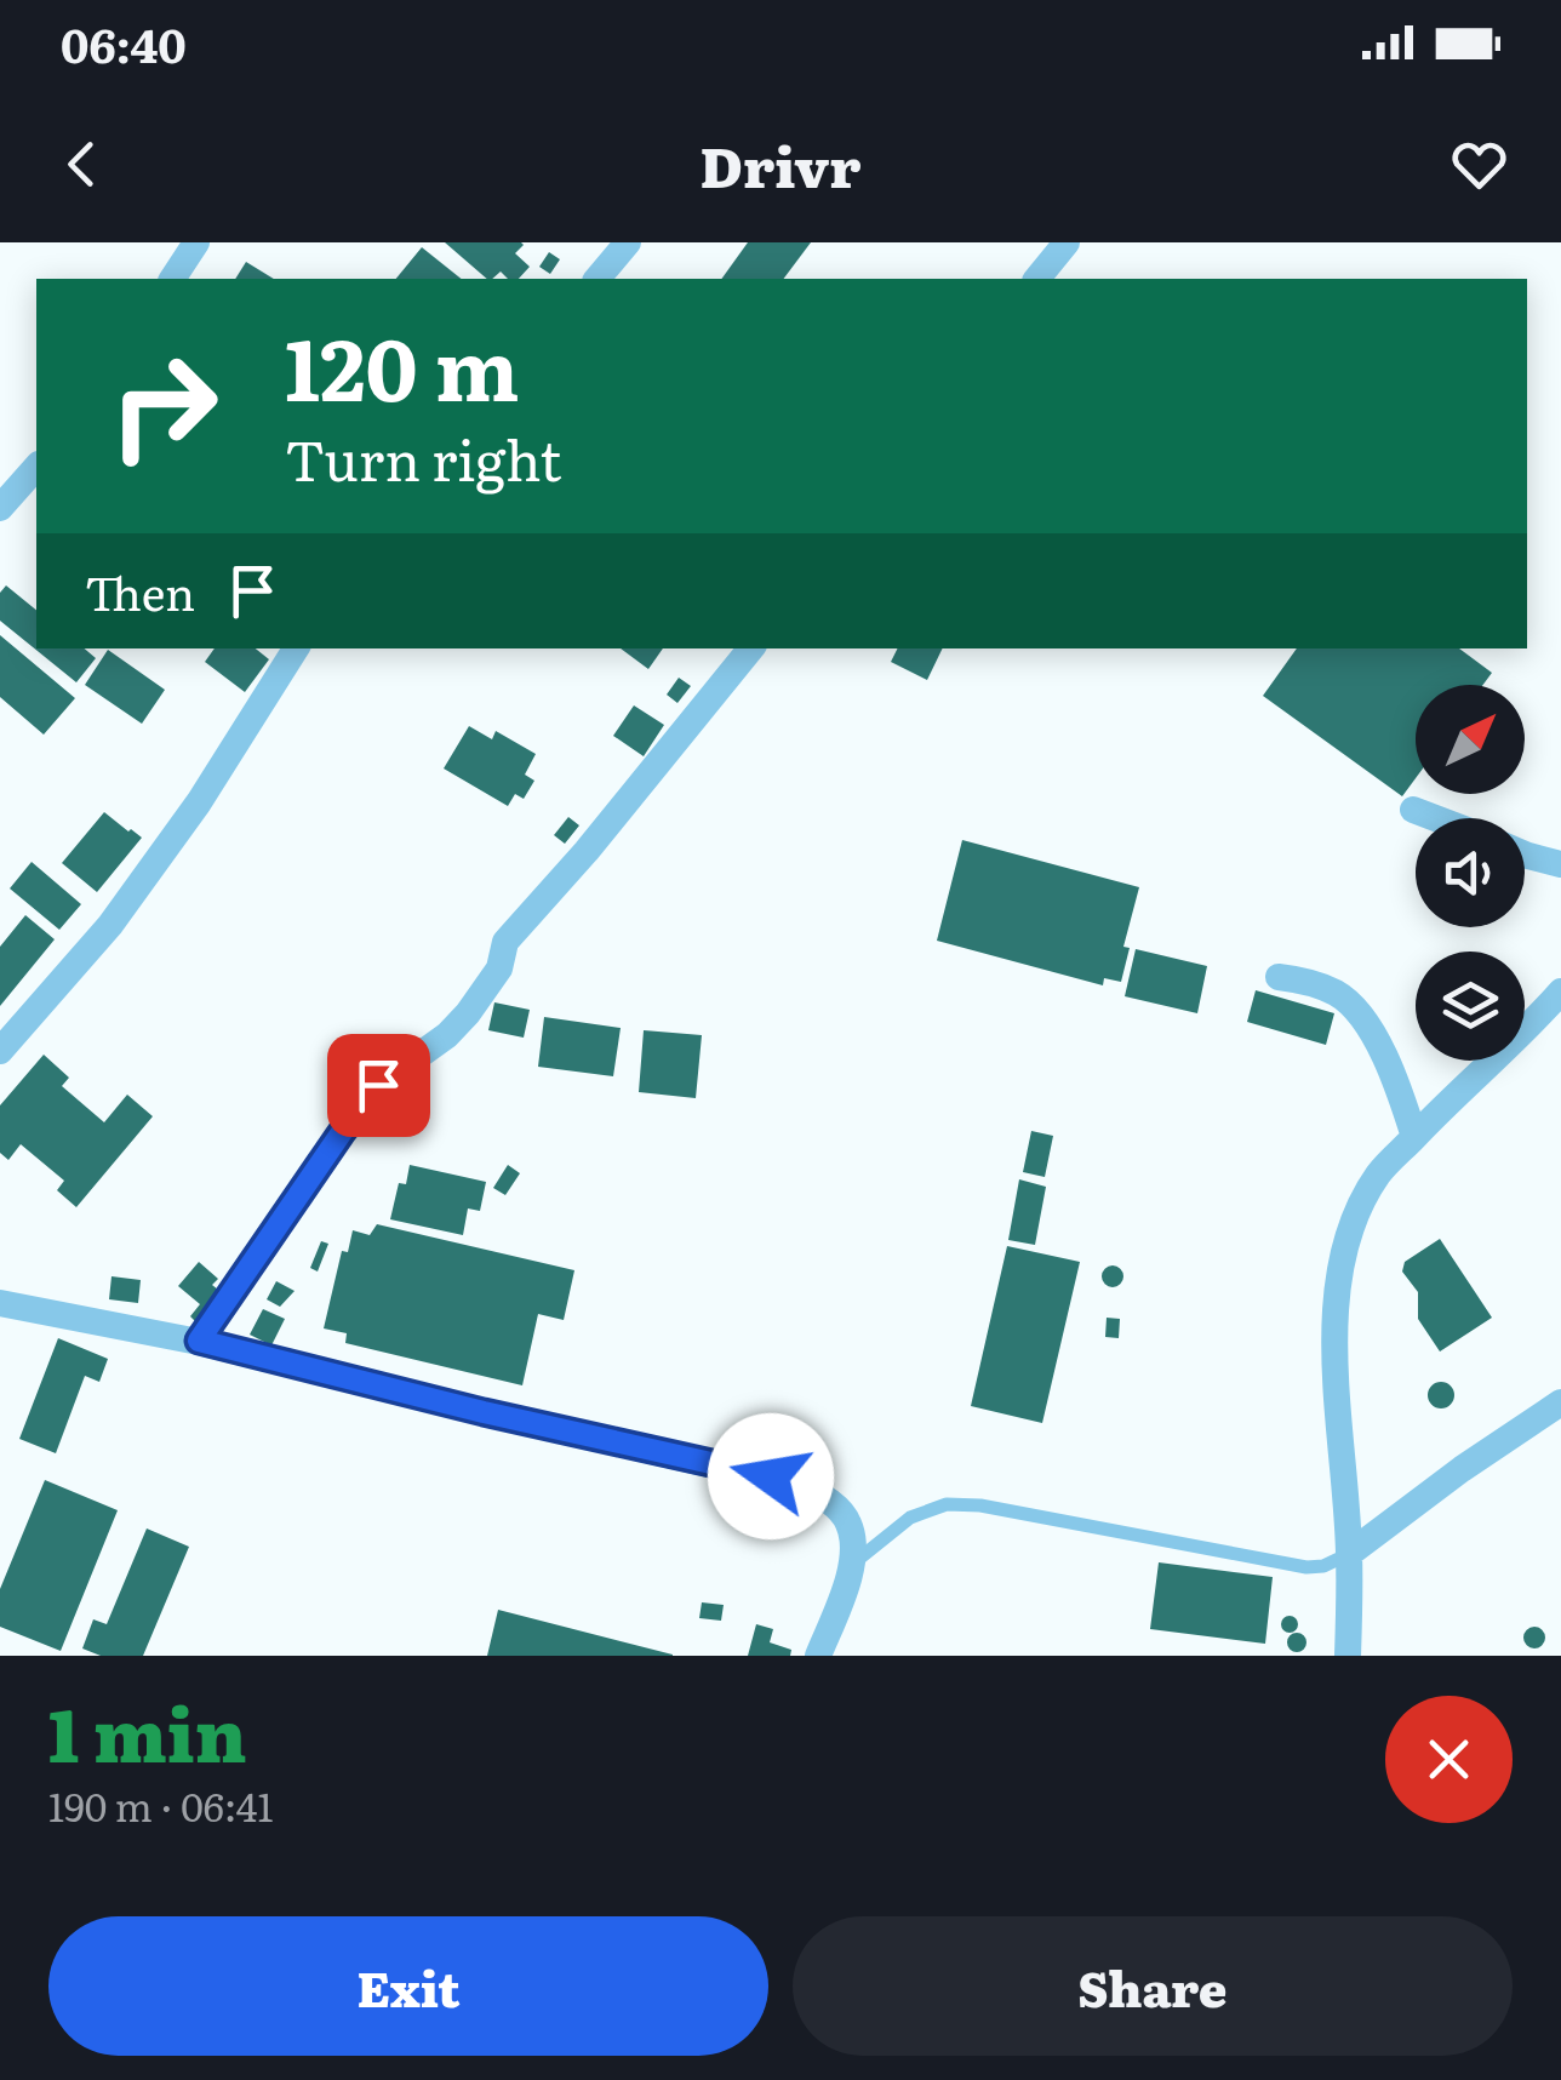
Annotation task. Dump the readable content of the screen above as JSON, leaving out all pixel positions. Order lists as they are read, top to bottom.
{
  "north": "top right",
  "page": {
    "status": "06:40",
    "header": "Drivr",
    "turn": ["120 m", "Turn right"],
    "then": "Then",
    "heading": ["1 min", "190 m · 06:41"],
    "buttons": ["Exit", "Share"]
  }
}
